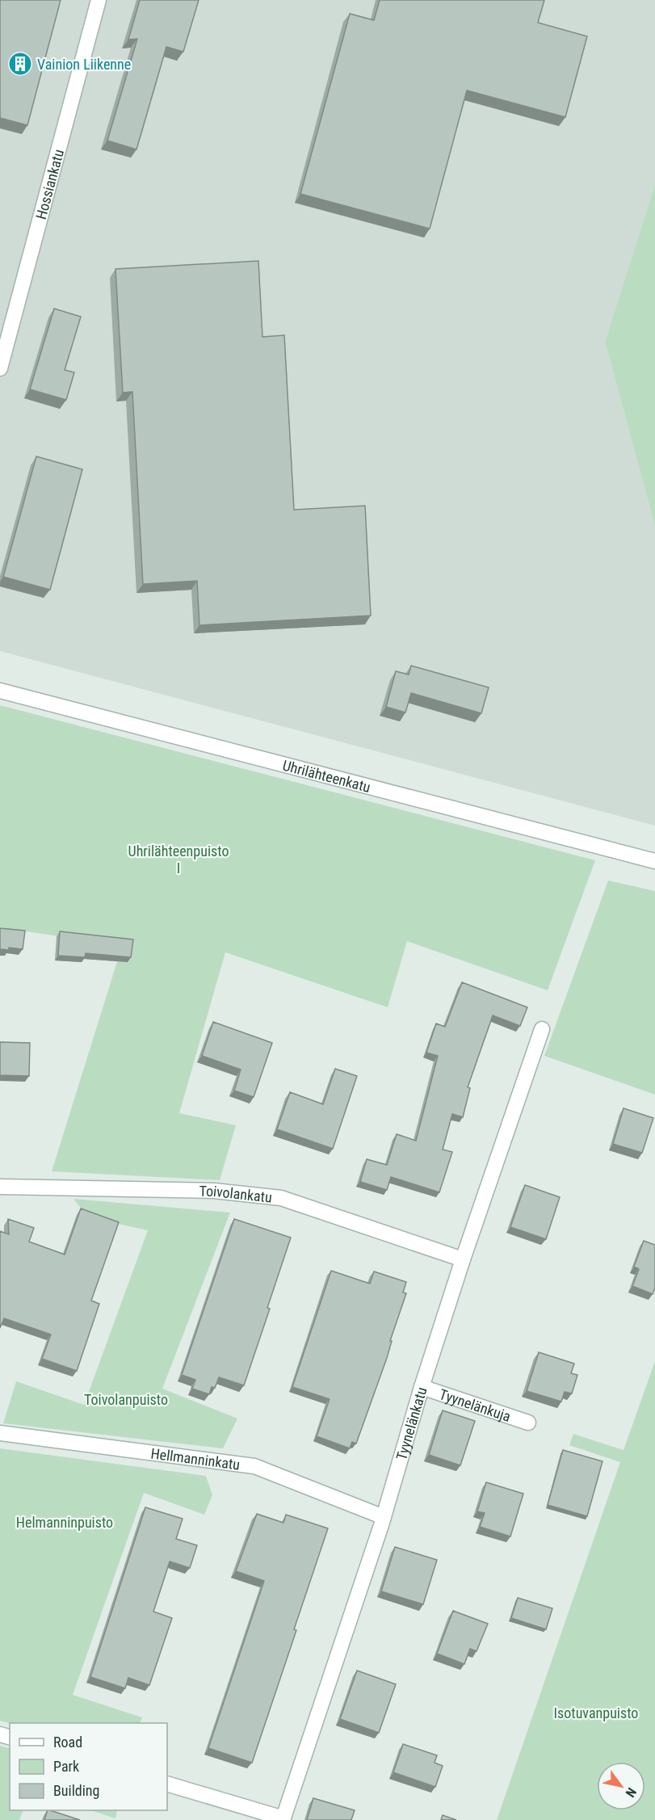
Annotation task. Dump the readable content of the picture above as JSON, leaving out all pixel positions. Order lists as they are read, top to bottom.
{
  "streets": {
    "street": [
      "Hossiankatu",
      "Uhrilähteenkatu",
      "Toivolankatu",
      "Tyynelänkuja",
      "Tyynelänkatu",
      "Hellmanninkatu"
    ]
  },
  "crossings": [
    ["Toivolankatu", "Tyynelänkatu"],
    ["Tyynelänkuja", "Tyynelänkatu"],
    ["Tyynelänkatu", "Hellmanninkatu"]
  ],
  "parks": [
    "Uhrilähteenpuisto I",
    "Toivolanpuisto",
    "Helmanninpuisto",
    "Isotuvanpuisto"
  ],
  "places": {
    "building": ["Vainion Liikenne"]
  },
  "legend": ["Road", "Park", "Building"],
  "north": "bottom right"
}
